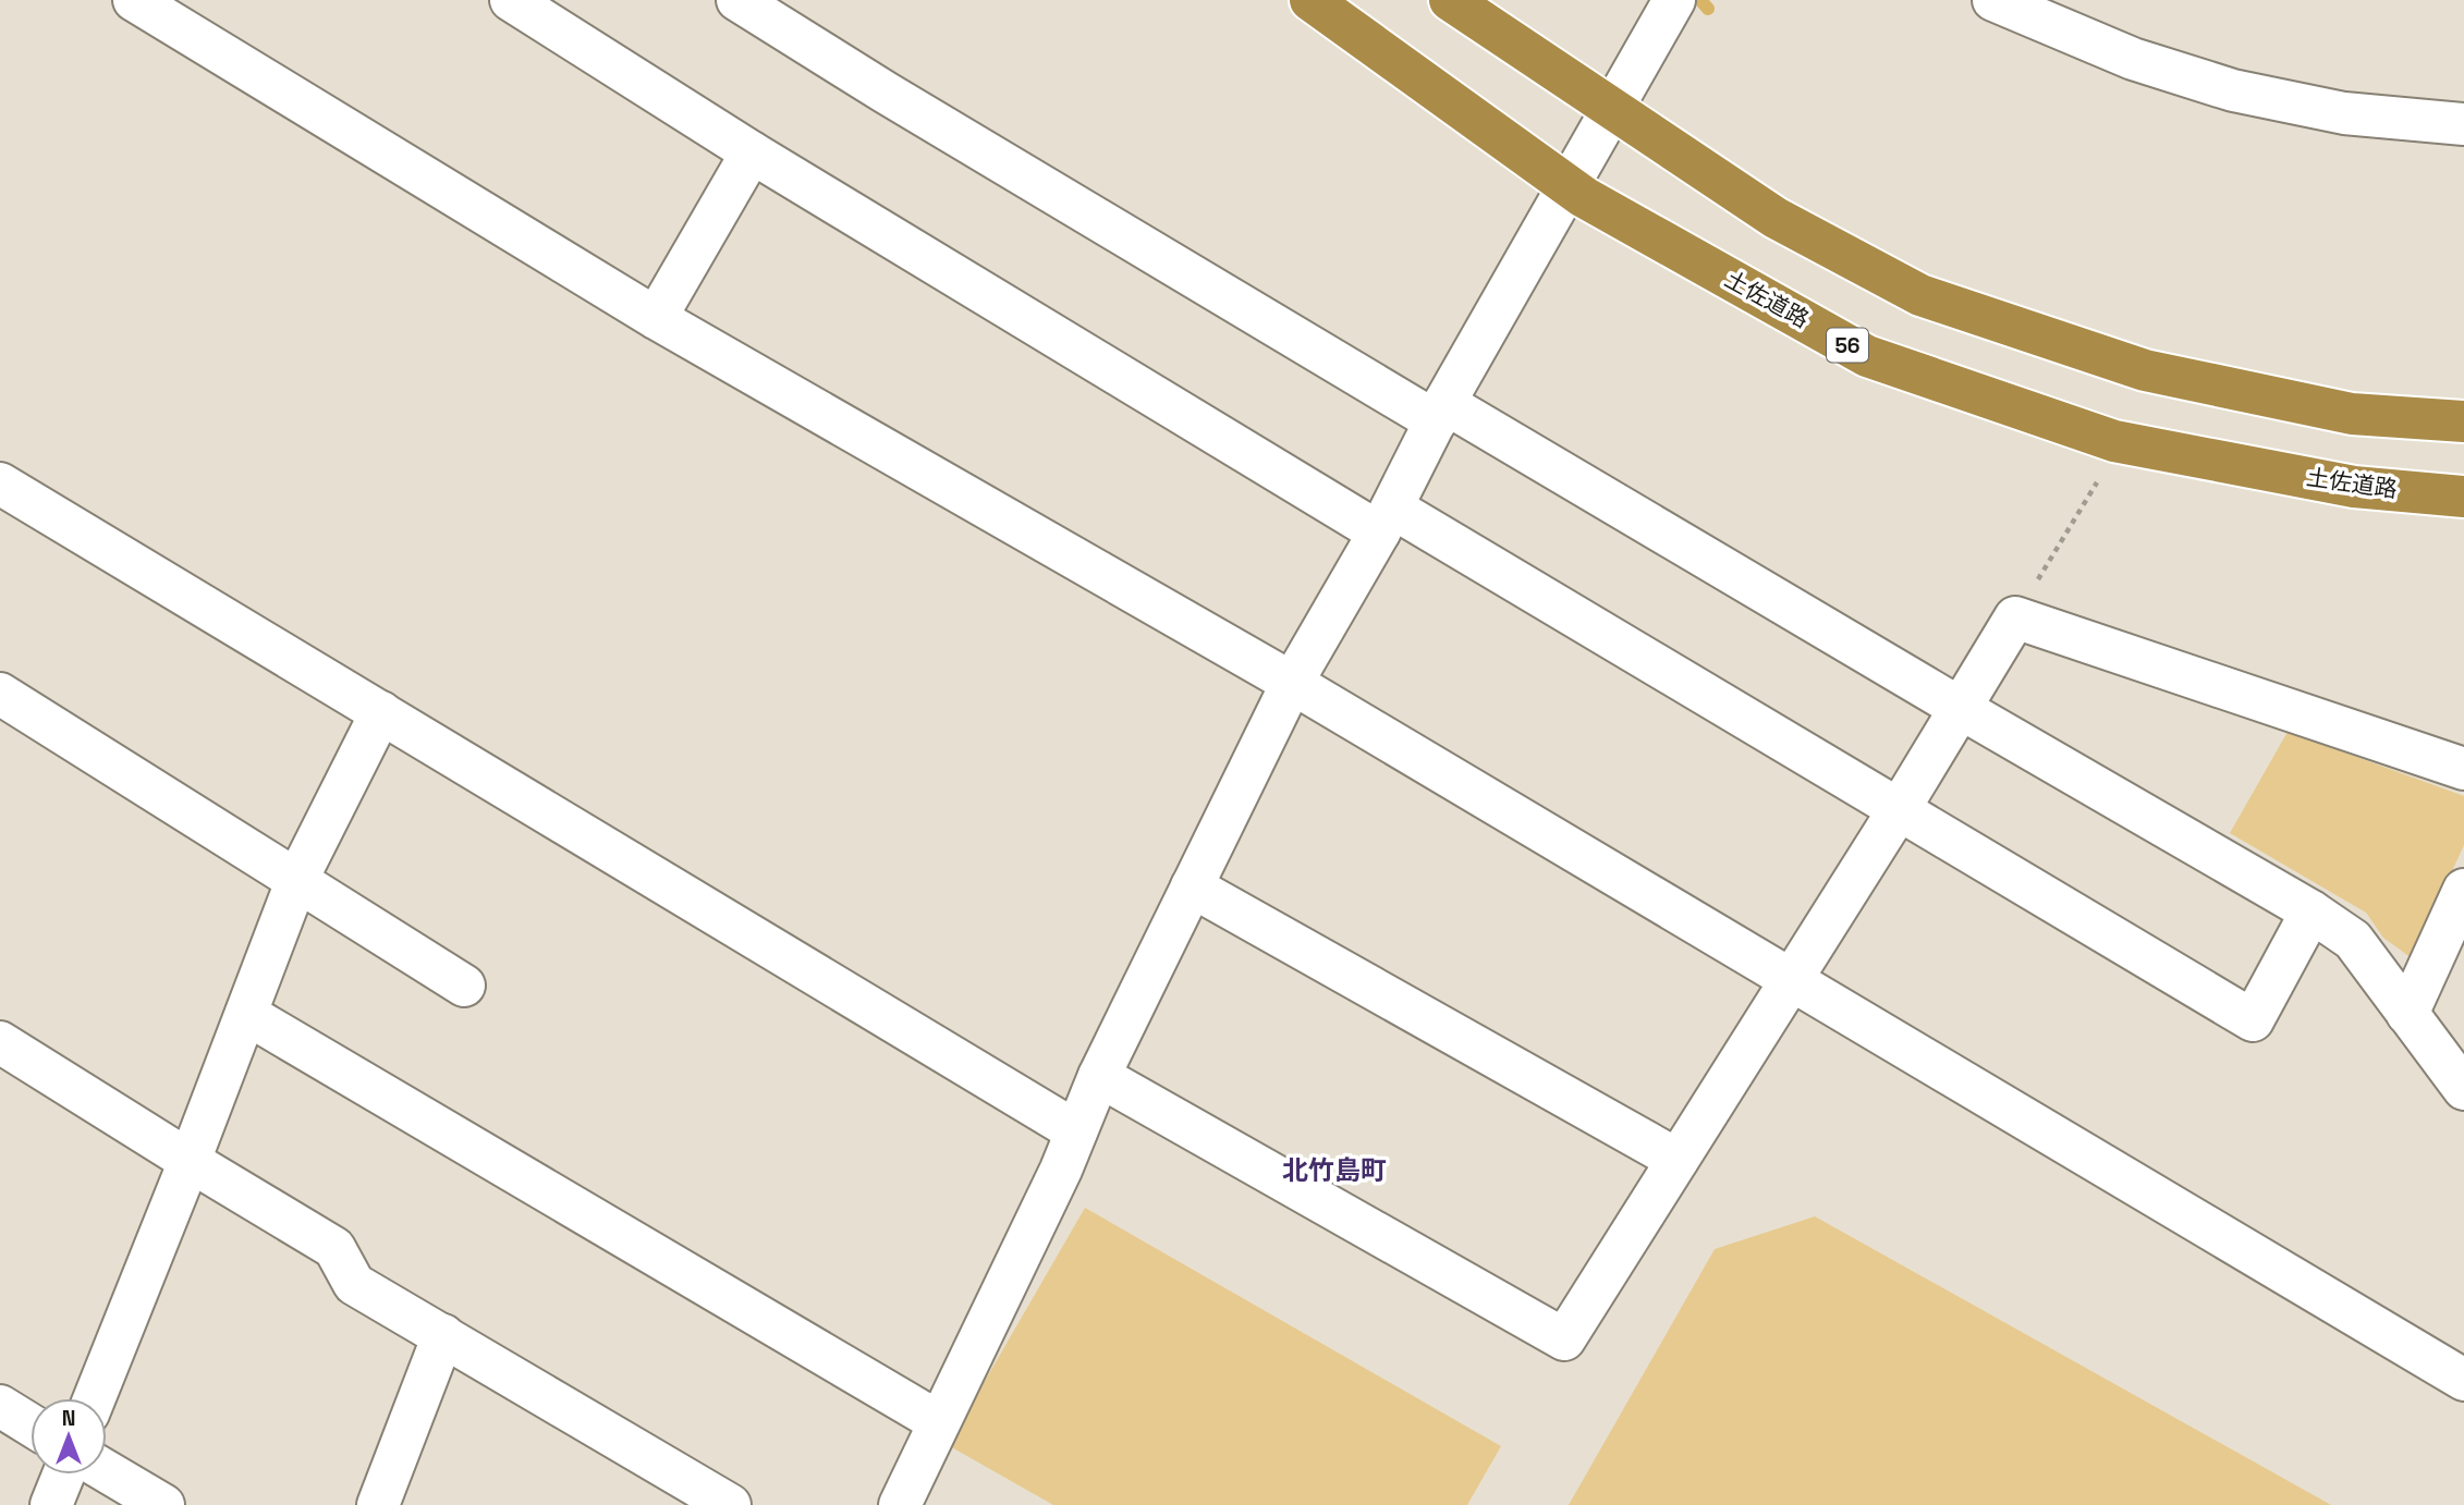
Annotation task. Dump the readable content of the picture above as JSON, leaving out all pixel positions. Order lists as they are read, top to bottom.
{
  "streets": {
    "highway": ["土佐道路", "56"]
  },
  "districts": ["北竹島町"],
  "north": "top"
}
